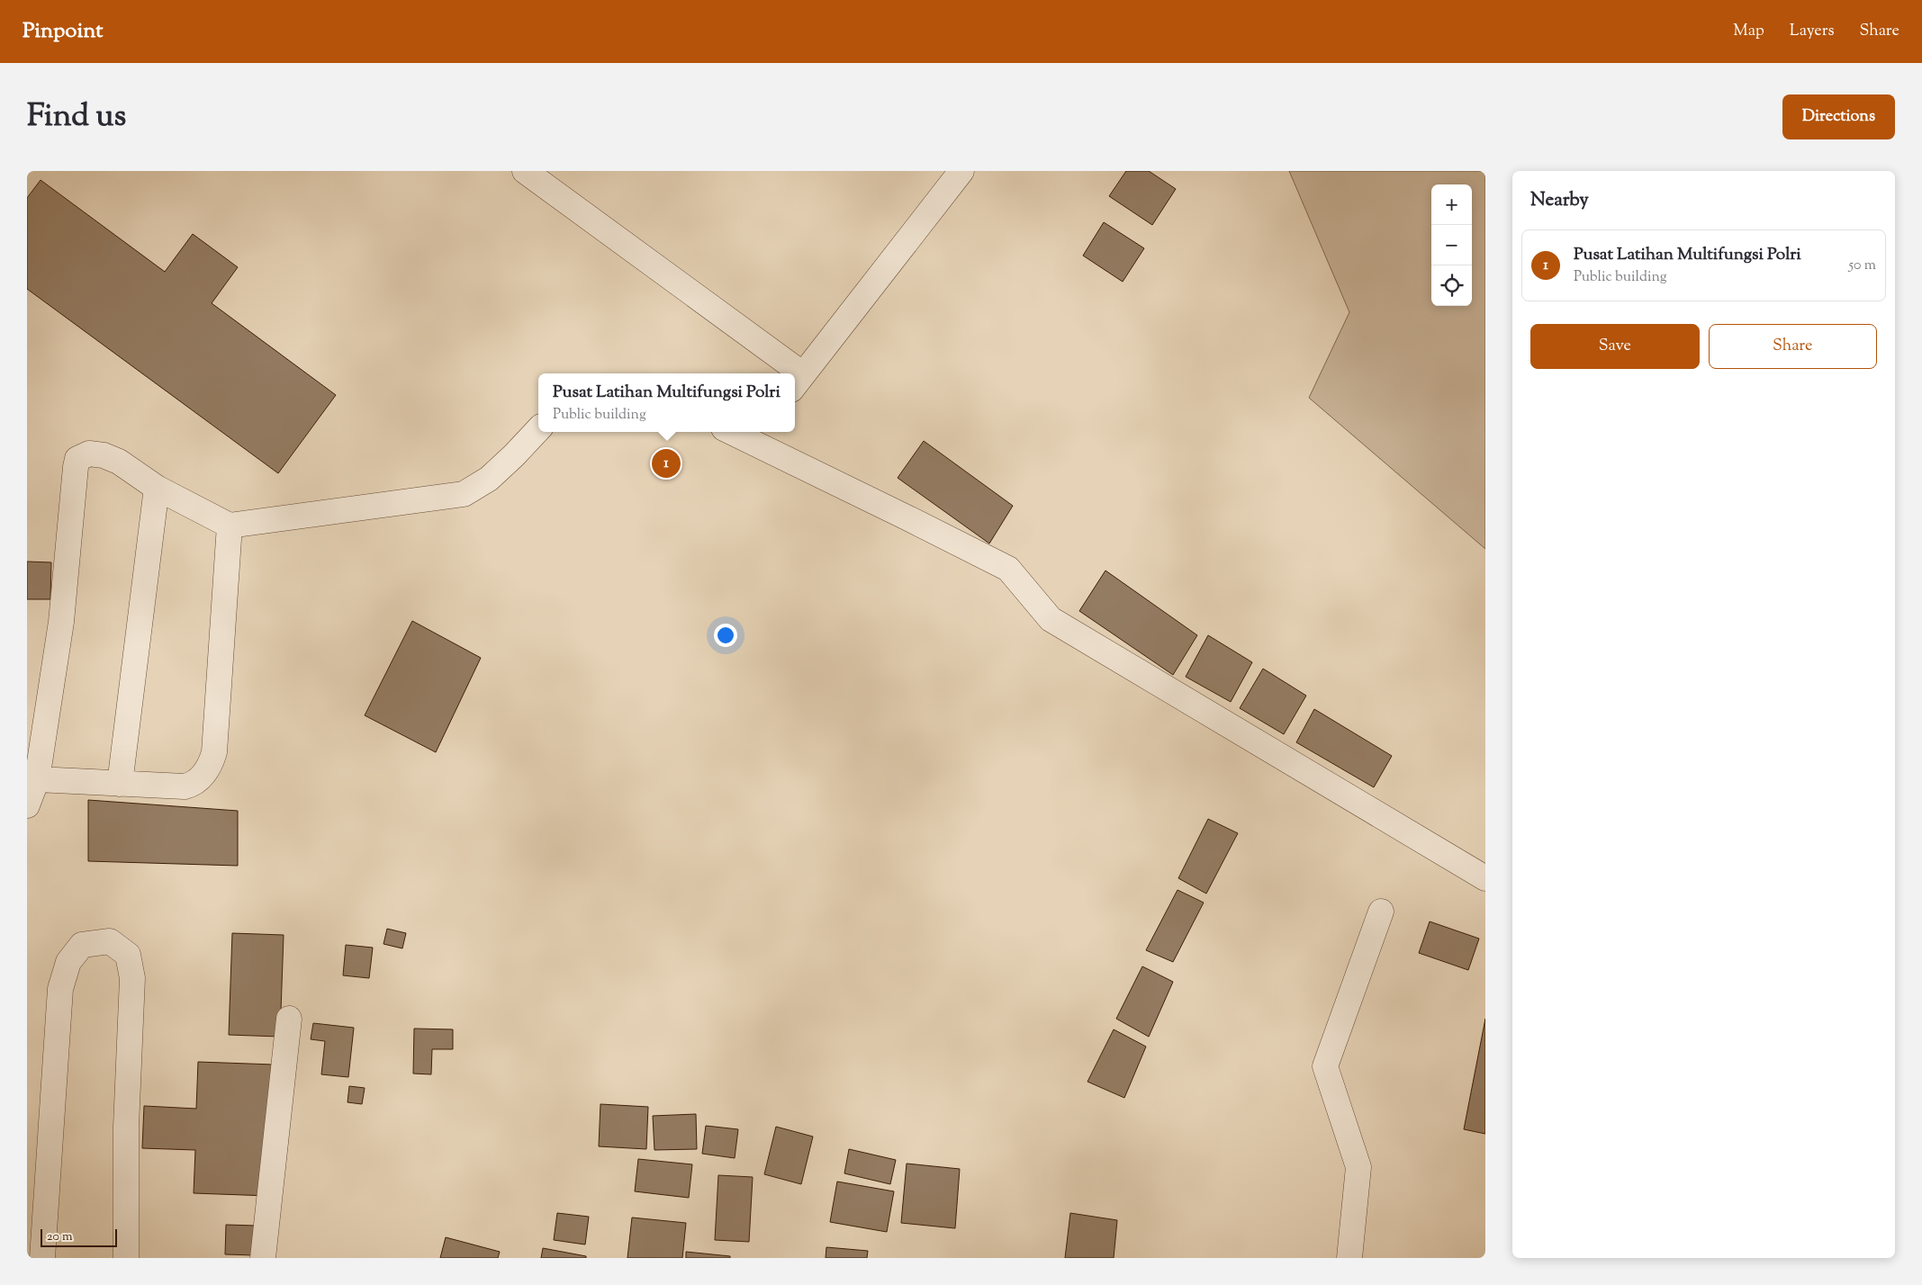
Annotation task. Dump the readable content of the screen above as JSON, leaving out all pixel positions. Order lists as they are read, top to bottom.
{
  "scale_bar": "20 m",
  "page": {
    "header": "Pinpoint",
    "nav": ["Map", "Layers", "Share"],
    "title": "Find us",
    "buttons": [
      "Directions",
      ["Save", "Share"]
    ],
    "heading": "Nearby",
    "map_buttons": ["+", "−"],
    "list": [
      {
        "mark": "1",
        "name": "Pusat Latihan Multifungsi Polri",
        "note": "Public building",
        "value": "50 m"
      }
    ],
    "popup": ["Pusat Latihan Multifungsi Polri", "Public building"],
    "pins": "1",
    "scale": "20 m"
  }
}
